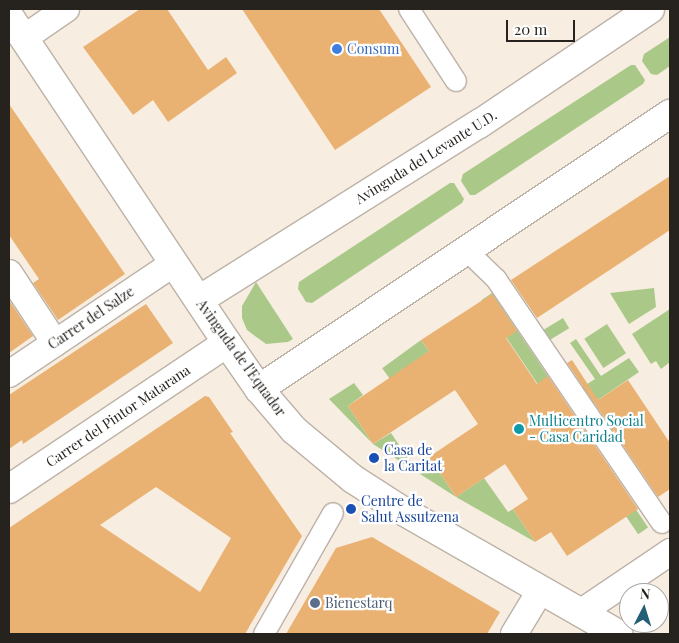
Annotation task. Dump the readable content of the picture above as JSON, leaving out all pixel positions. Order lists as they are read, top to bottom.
{
  "streets": {
    "street": [
      "Avinguda del Levante U.D.",
      "Carrer del Salze",
      "Avinguda de l'Equador",
      "Carrer del Pintor Matarana"
    ]
  },
  "crossings": [
    ["Avinguda del Levante U.D.", "Avinguda de l'Equador"],
    ["Carrer del Salze", "Avinguda de l'Equador"],
    ["Avinguda de l'Equador", "Carrer del Pintor Matarana"]
  ],
  "places": [
    "Consum",
    "Multicentro Social - Casa Caridad",
    "Casa de la Caritat",
    "Centre de Salut Assutzena",
    "Bienestarq"
  ],
  "scale_bar": "20 m",
  "north": "top"
}
